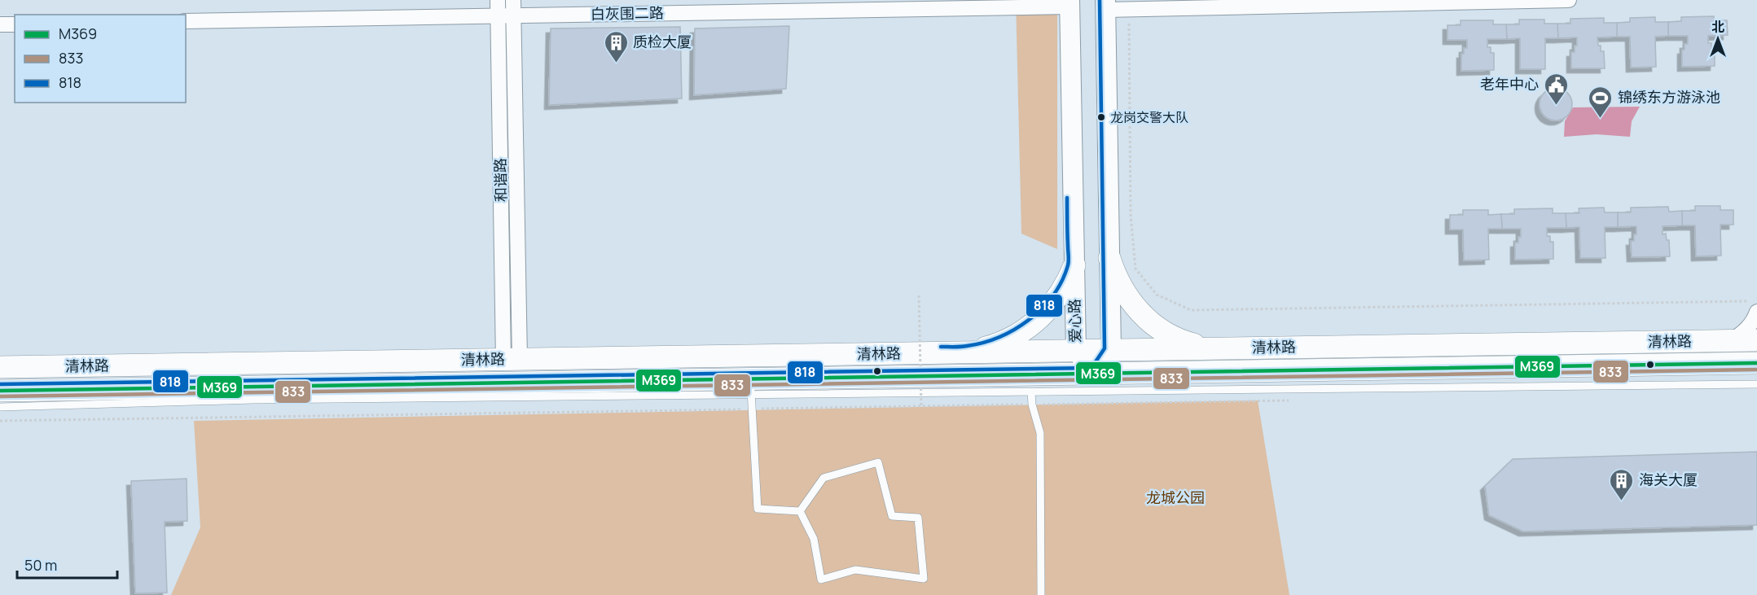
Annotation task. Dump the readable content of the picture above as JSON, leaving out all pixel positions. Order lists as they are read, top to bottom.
{
  "streets": {
    "main road": ["清林路"],
    "street": ["白灰围二路", "和谐路", "爱心路"]
  },
  "crossings": [
    ["白灰围二路", "和谐路"],
    ["白灰围二路", "爱心路"],
    ["和谐路", "清林路"],
    ["爱心路", "清林路"]
  ],
  "parks": ["龙城公园"],
  "places": {
    "building": ["质检大厦", "海关大厦"],
    "public building": ["老年中心"],
    "other": ["龙岗交警大队"],
    "sports": ["锦绣东方游泳池"]
  },
  "lines": ["transit line 818", "transit line M369", "transit line 833"],
  "legend": ["M369", "833", "818"],
  "scale_bar": "50 m",
  "north": "top"
}
